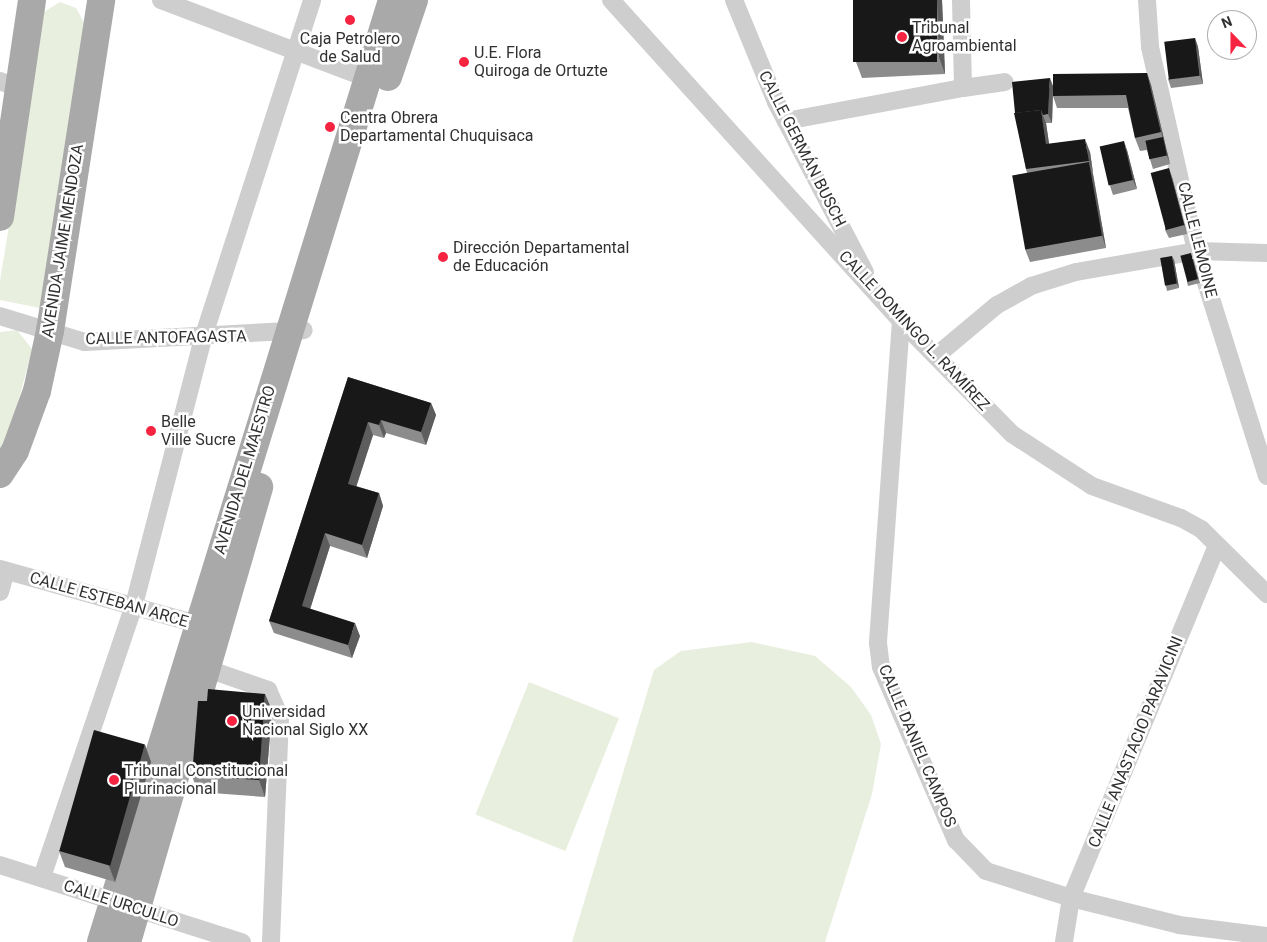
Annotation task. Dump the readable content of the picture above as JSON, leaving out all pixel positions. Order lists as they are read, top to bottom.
{
  "streets": {
    "main road": ["AVENIDA JAIME MENDOZA", "AVENIDA DEL MAESTRO"],
    "street": [
      "CALLE GERMÁN BUSCH",
      "CALLE LEMOINE",
      "CALLE DOMINGO L. RAMÍREZ",
      "CALLE ANTOFAGASTA",
      "CALLE ESTEBAN ARCE",
      "CALLE ANASTACIO PARAVICINI",
      "CALLE DANIEL CAMPOS",
      "CALLE URCULLO"
    ]
  },
  "crossings": [
    ["CALLE GERMÁN BUSCH", "CALLE DOMINGO L. RAMÍREZ"],
    ["AVENIDA JAIME MENDOZA", "CALLE ANTOFAGASTA"],
    ["CALLE DOMINGO L. RAMÍREZ", "CALLE ANASTACIO PARAVICINI"],
    ["CALLE DOMINGO L. RAMÍREZ", "CALLE DANIEL CAMPOS"],
    ["CALLE ANTOFAGASTA", "AVENIDA DEL MAESTRO"],
    ["AVENIDA DEL MAESTRO", "CALLE ESTEBAN ARCE"],
    ["AVENIDA DEL MAESTRO", "CALLE URCULLO"],
    ["CALLE ANASTACIO PARAVICINI", "CALLE DANIEL CAMPOS"]
  ],
  "places": [
    "Caja Petrolero de Salud",
    "Tribunal Agroambiental",
    "U.E. Flora Quiroga de Ortuzte",
    "Centra Obrera Departamental Chuquisaca",
    "Dirección Departamental de Educación",
    "Belle Ville Sucre",
    "Universidad Nacional Siglo XX",
    "Tribunal Constitucional Plurinacional"
  ],
  "north": "top"
}
